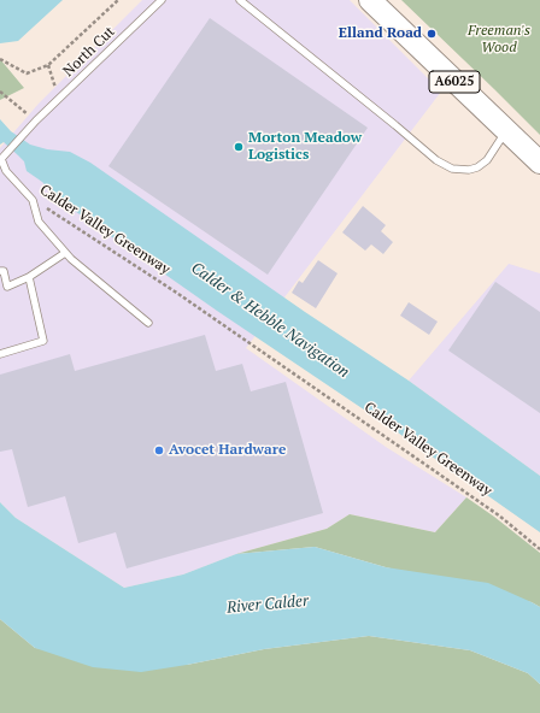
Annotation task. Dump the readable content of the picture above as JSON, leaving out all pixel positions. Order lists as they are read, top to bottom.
{
  "streets": {
    "main road": ["A6025"],
    "lane": ["North Cut", "Calder Valley Greenway"]
  },
  "crossings": [
    ["North Cut", "Calder Valley Greenway"]
  ],
  "water": ["Calder & Hebble Navigation", "River Calder"],
  "parks": ["Freeman's Wood"],
  "places": ["Elland Road", "Morton Meadow Logistics", "Avocet Hardware"]
}
